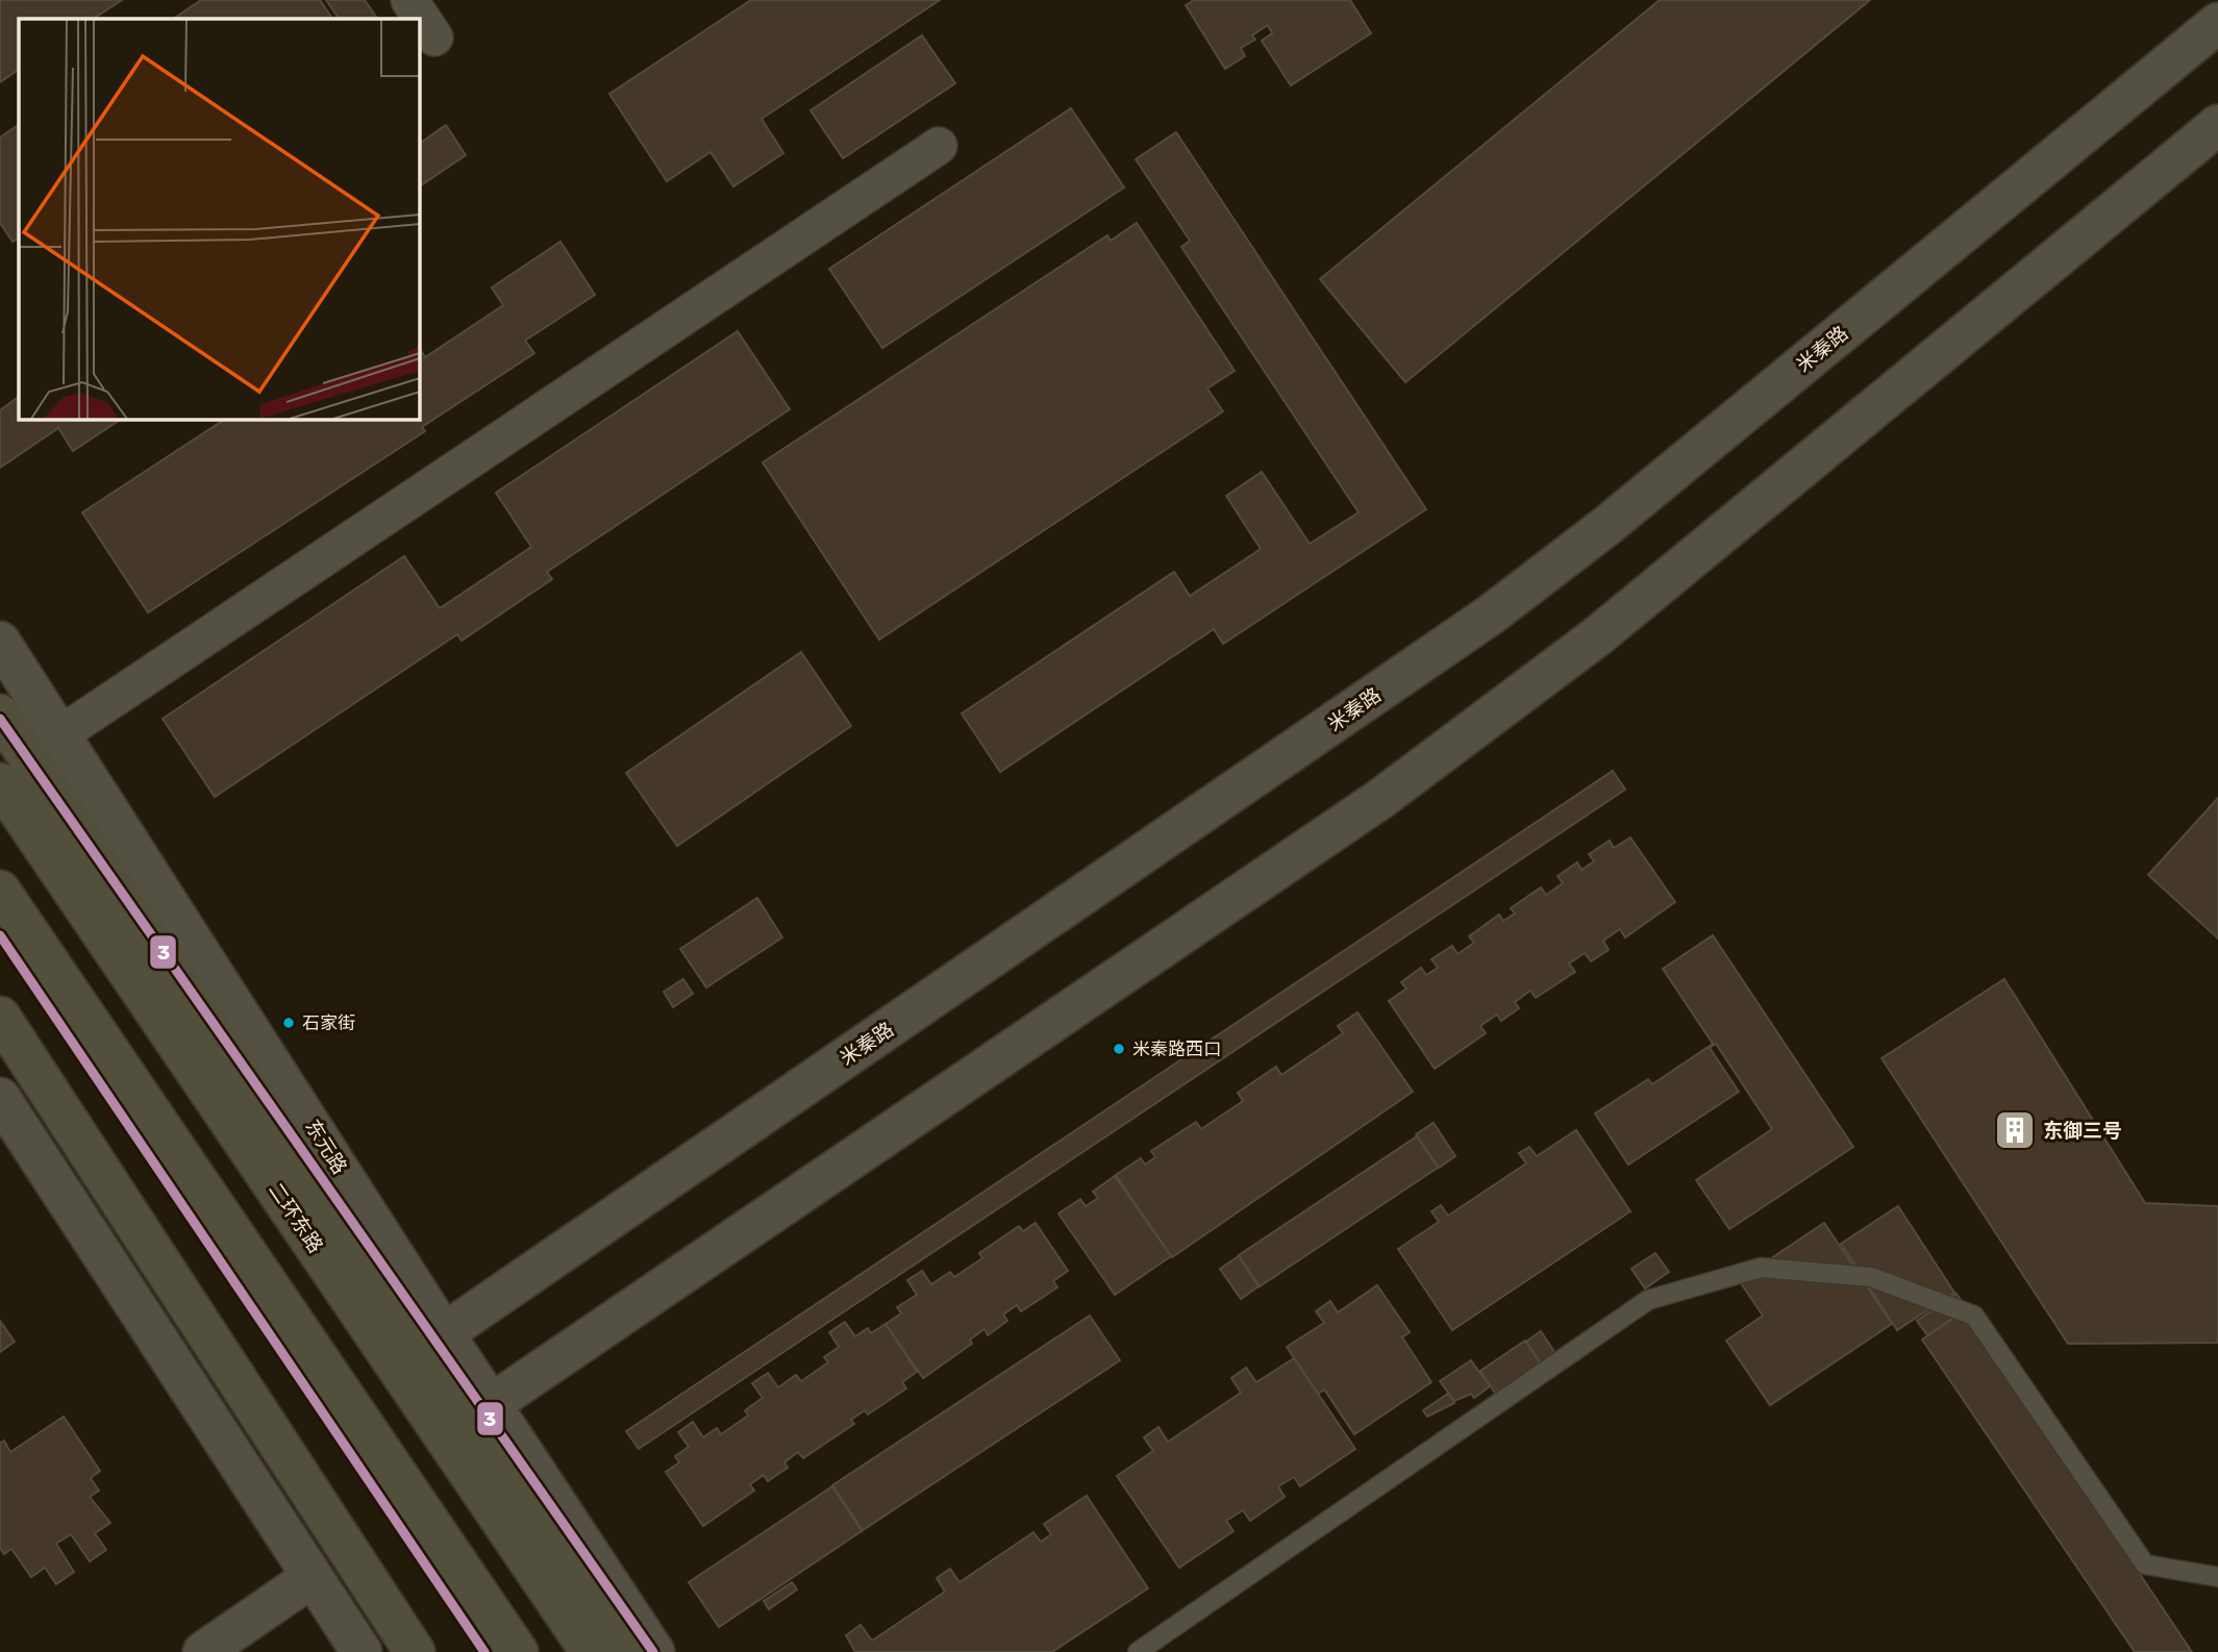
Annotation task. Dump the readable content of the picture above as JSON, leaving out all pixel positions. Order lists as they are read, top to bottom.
{
  "streets": {
    "highway": ["二环东路"],
    "street": ["米秦路", "东元路"]
  },
  "crossings": [
    ["米秦路", "东元路"]
  ],
  "places": {
    "other": ["石家街", "米秦路西口"],
    "building": ["东御三号"]
  },
  "lines": ["transit line 3"]
}
